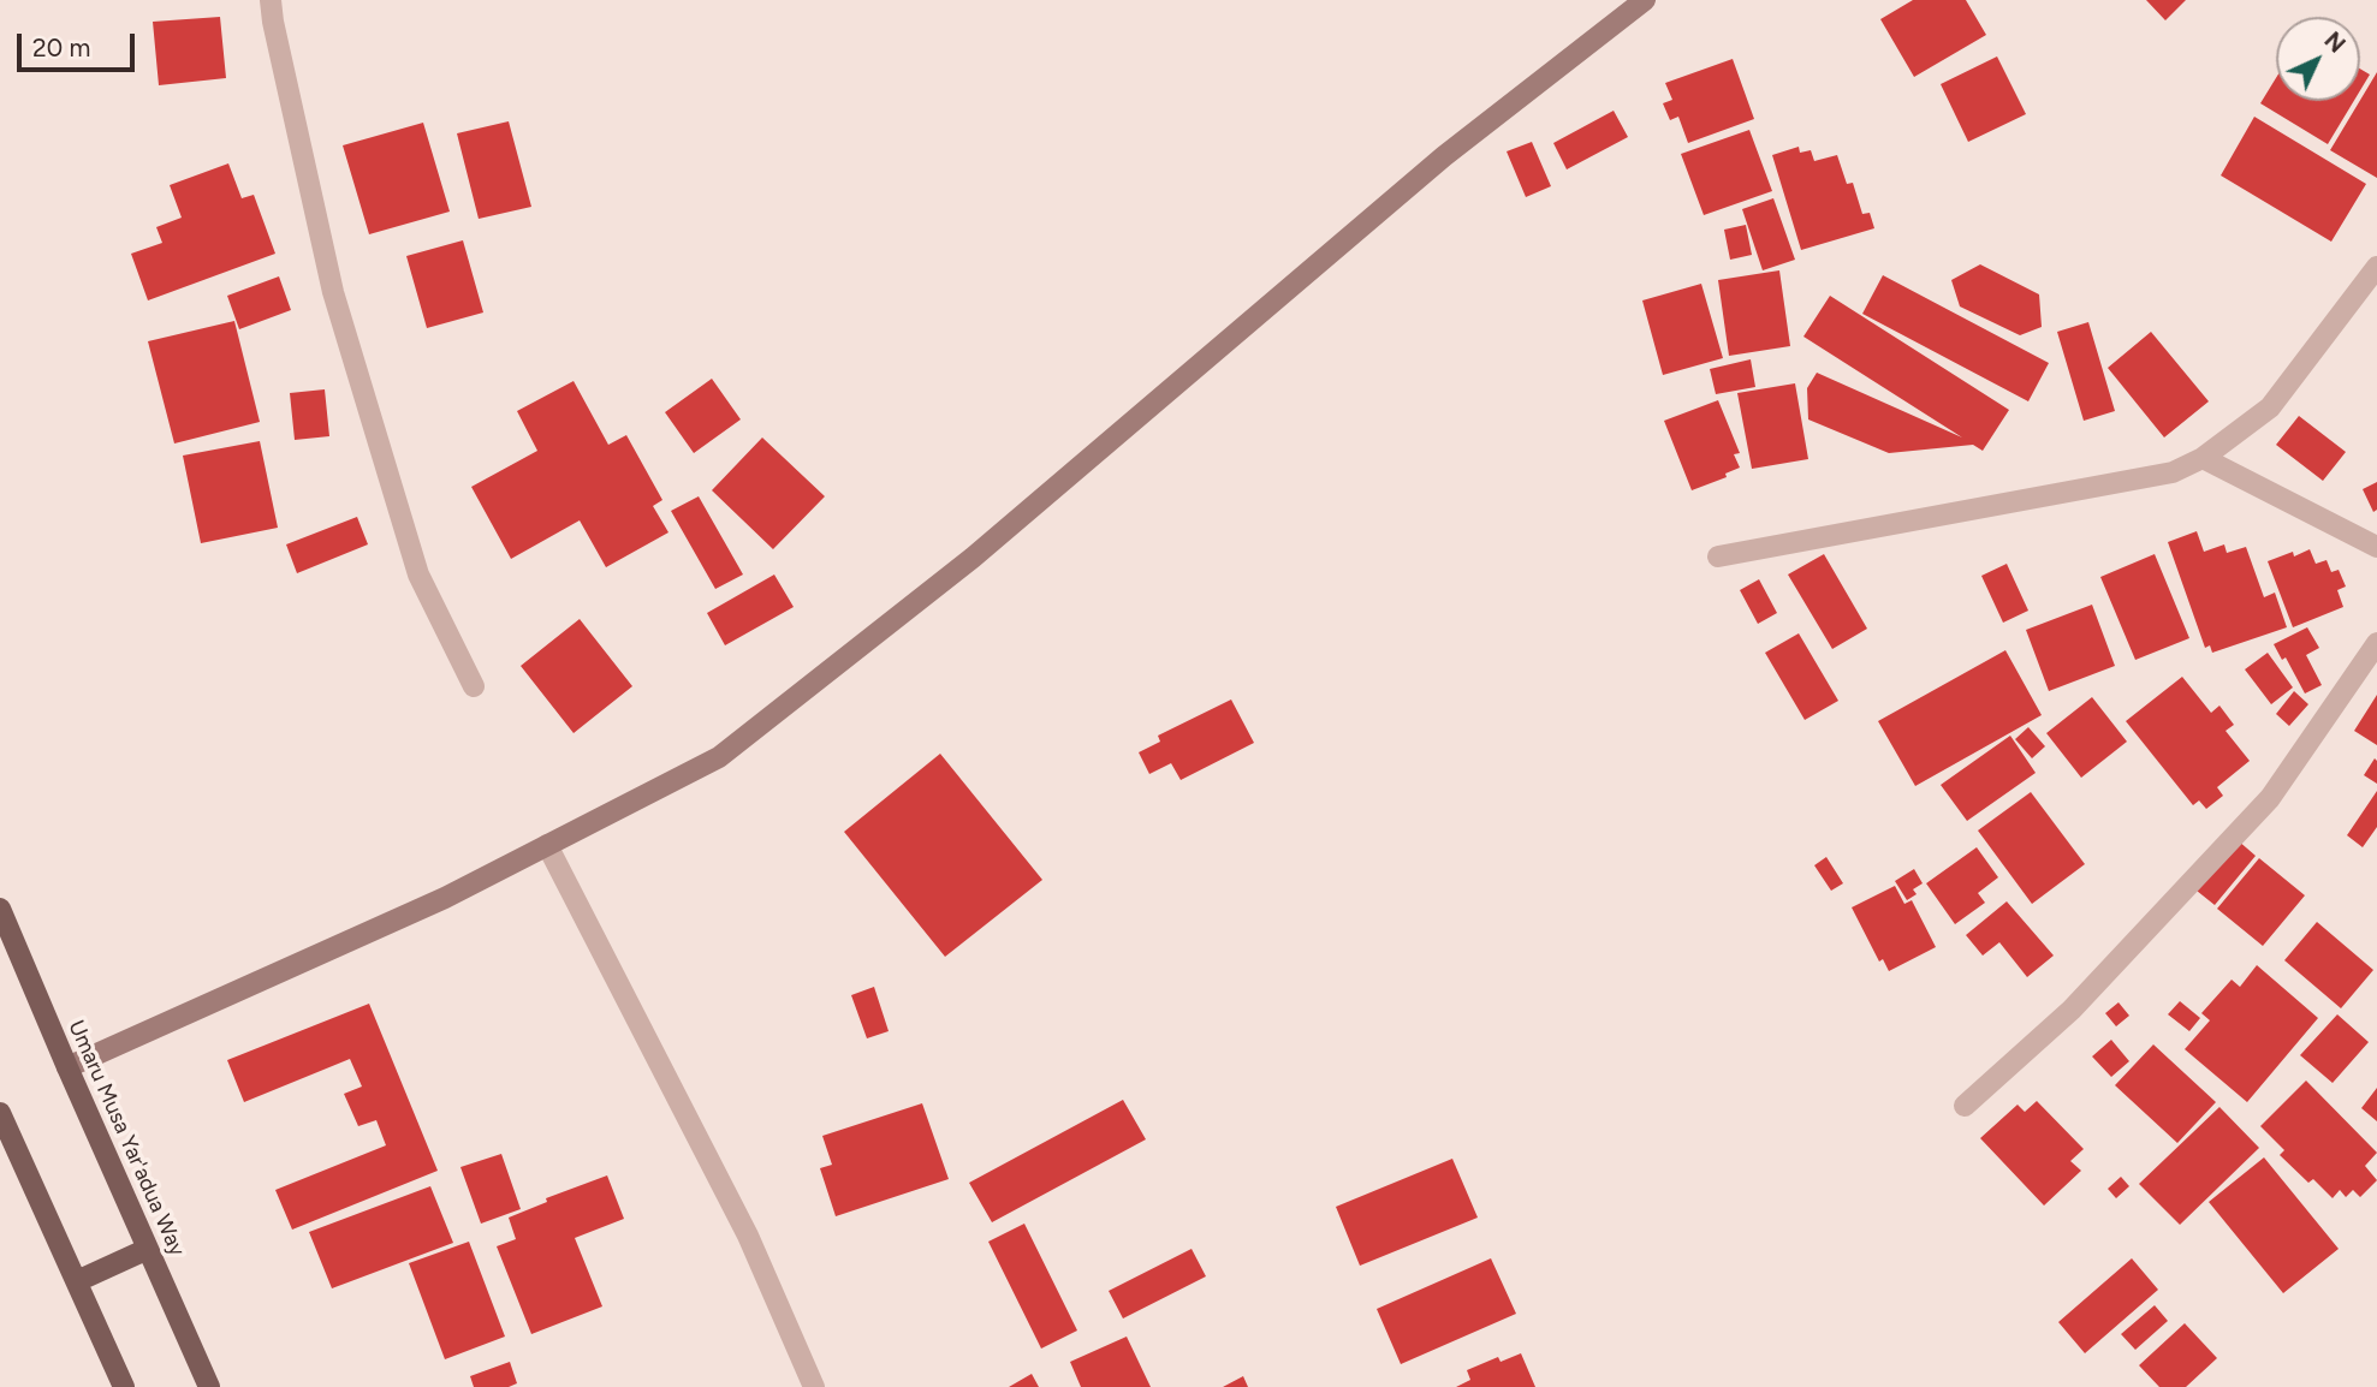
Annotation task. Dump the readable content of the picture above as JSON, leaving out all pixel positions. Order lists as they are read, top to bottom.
{
  "streets": {
    "main road": ["Umaru Musa Yar'adua Way"]
  },
  "scale_bar": "20 m",
  "north": "top right"
}
